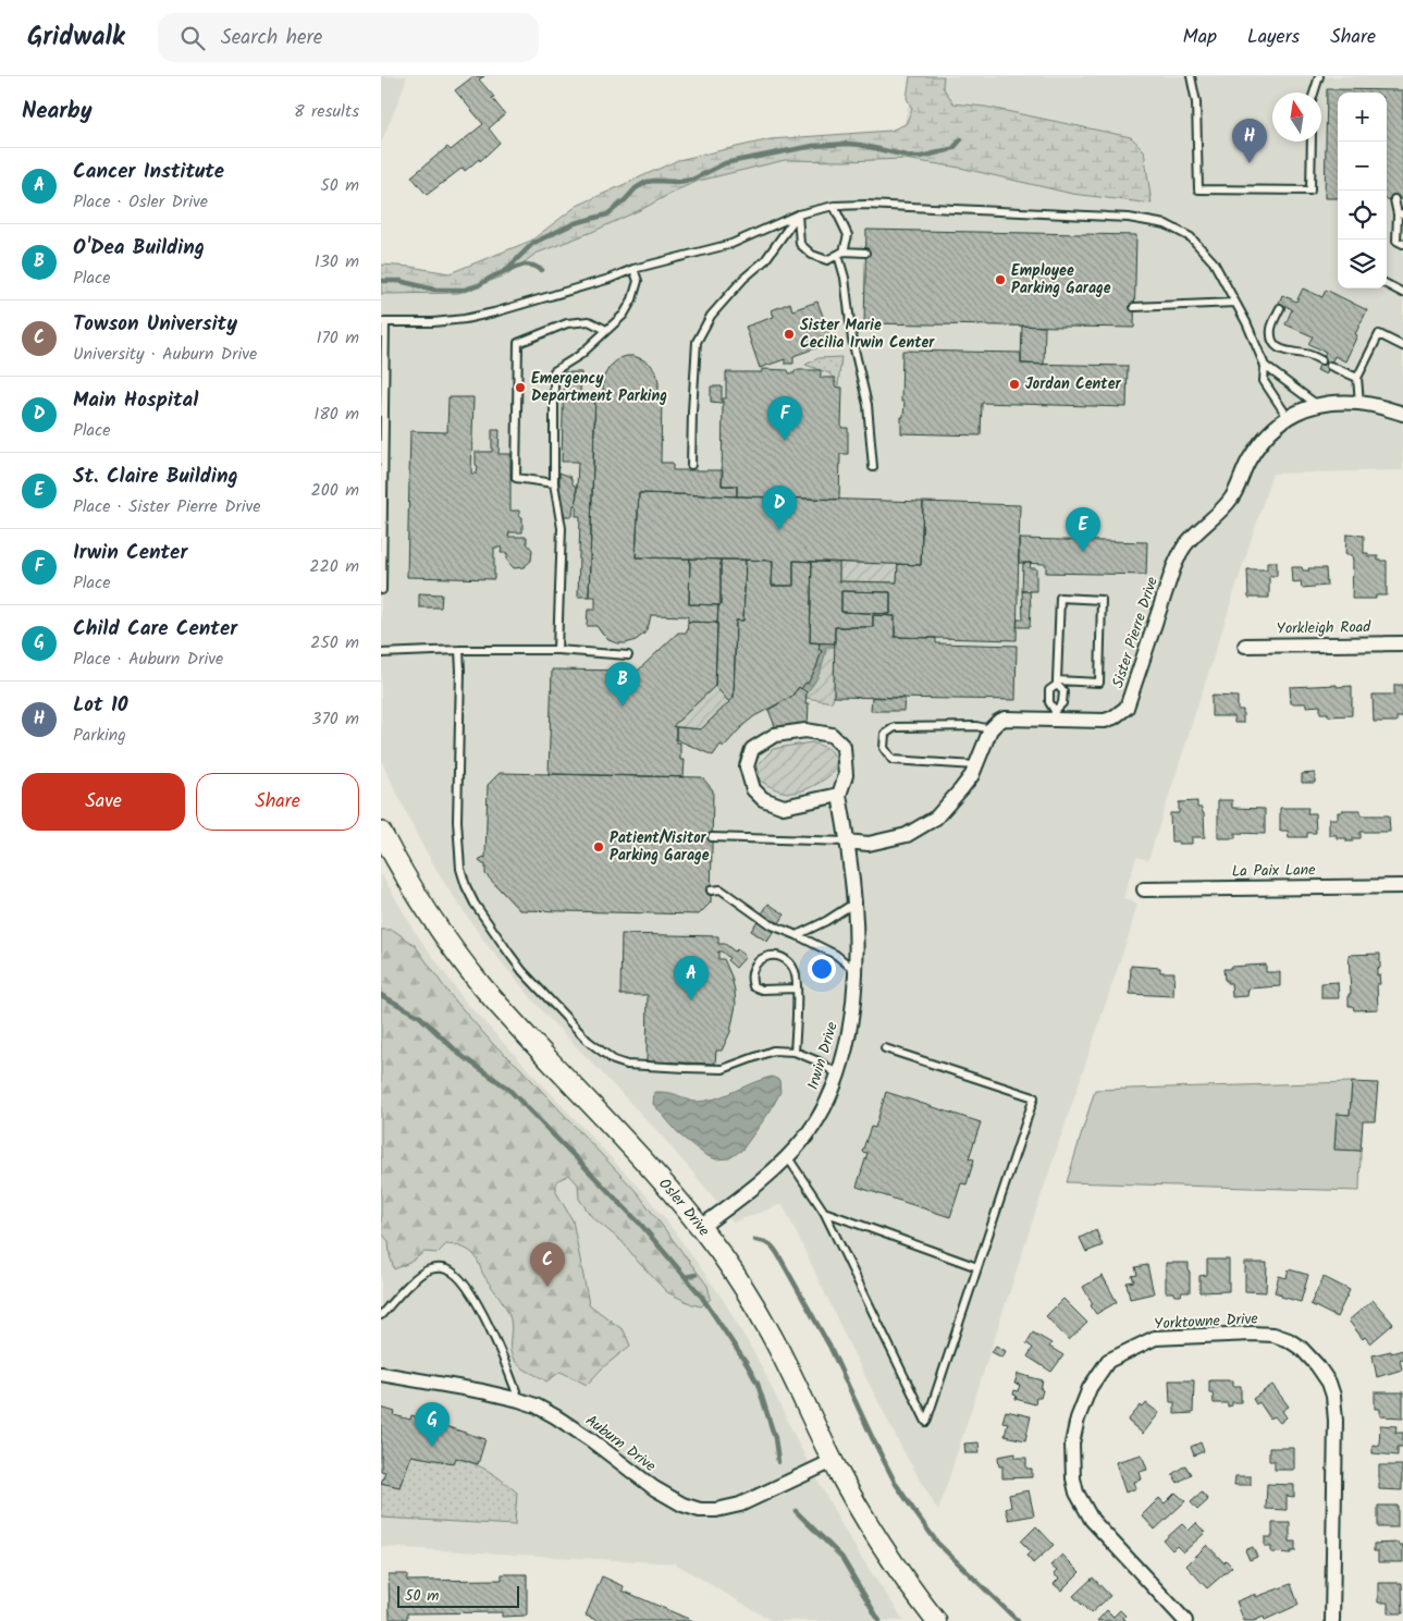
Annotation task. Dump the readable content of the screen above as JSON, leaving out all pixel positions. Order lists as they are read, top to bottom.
{
  "streets": {
    "street": [
      "Yorkleigh Road",
      "Sister Pierre Drive",
      "La Paix Lane",
      "Irwin Drive",
      "Osler Drive",
      "Yorktowne Drive",
      "Auburn Drive"
    ]
  },
  "crossings": [
    ["Irwin Drive", "Osler Drive"],
    ["Osler Drive", "Auburn Drive"]
  ],
  "places": [
    "Employee Parking Garage",
    "Sister Marie Cecilia Irwin Center",
    "Jordan Center",
    "Emergency Department Parking",
    "Patient/Visitor Parking Garage"
  ],
  "scale_bar": "50 m",
  "north": "top",
  "page": {
    "header": "Gridwalk",
    "search": "Search here",
    "nav": ["Map", "Layers", "Share"],
    "heading": ["Nearby", "8 results"],
    "map_buttons": ["+", "−"],
    "pins": [
      "H",
      "F",
      "D",
      "E",
      "B",
      "A",
      "C",
      "G"
    ],
    "list": [
      {
        "mark": "A",
        "name": "Cancer Institute",
        "note": "Place · Osler Drive",
        "value": "50 m"
      },
      {
        "mark": "B",
        "name": "O'Dea Building",
        "note": "Place",
        "value": "130 m"
      },
      {
        "mark": "C",
        "name": "Towson University",
        "note": "University · Auburn Drive",
        "value": "170 m"
      },
      {
        "mark": "D",
        "name": "Main Hospital",
        "note": "Place",
        "value": "180 m"
      },
      {
        "mark": "E",
        "name": "St. Claire Building",
        "note": "Place · Sister Pierre Drive",
        "value": "200 m"
      },
      {
        "mark": "F",
        "name": "Irwin Center",
        "note": "Place",
        "value": "220 m"
      },
      {
        "mark": "G",
        "name": "Child Care Center",
        "note": "Place · Auburn Drive",
        "value": "250 m"
      },
      {
        "mark": "H",
        "name": "Lot 10",
        "note": "Parking",
        "value": "370 m"
      }
    ],
    "buttons": ["Save", "Share"],
    "scale": "50 m"
  }
}
